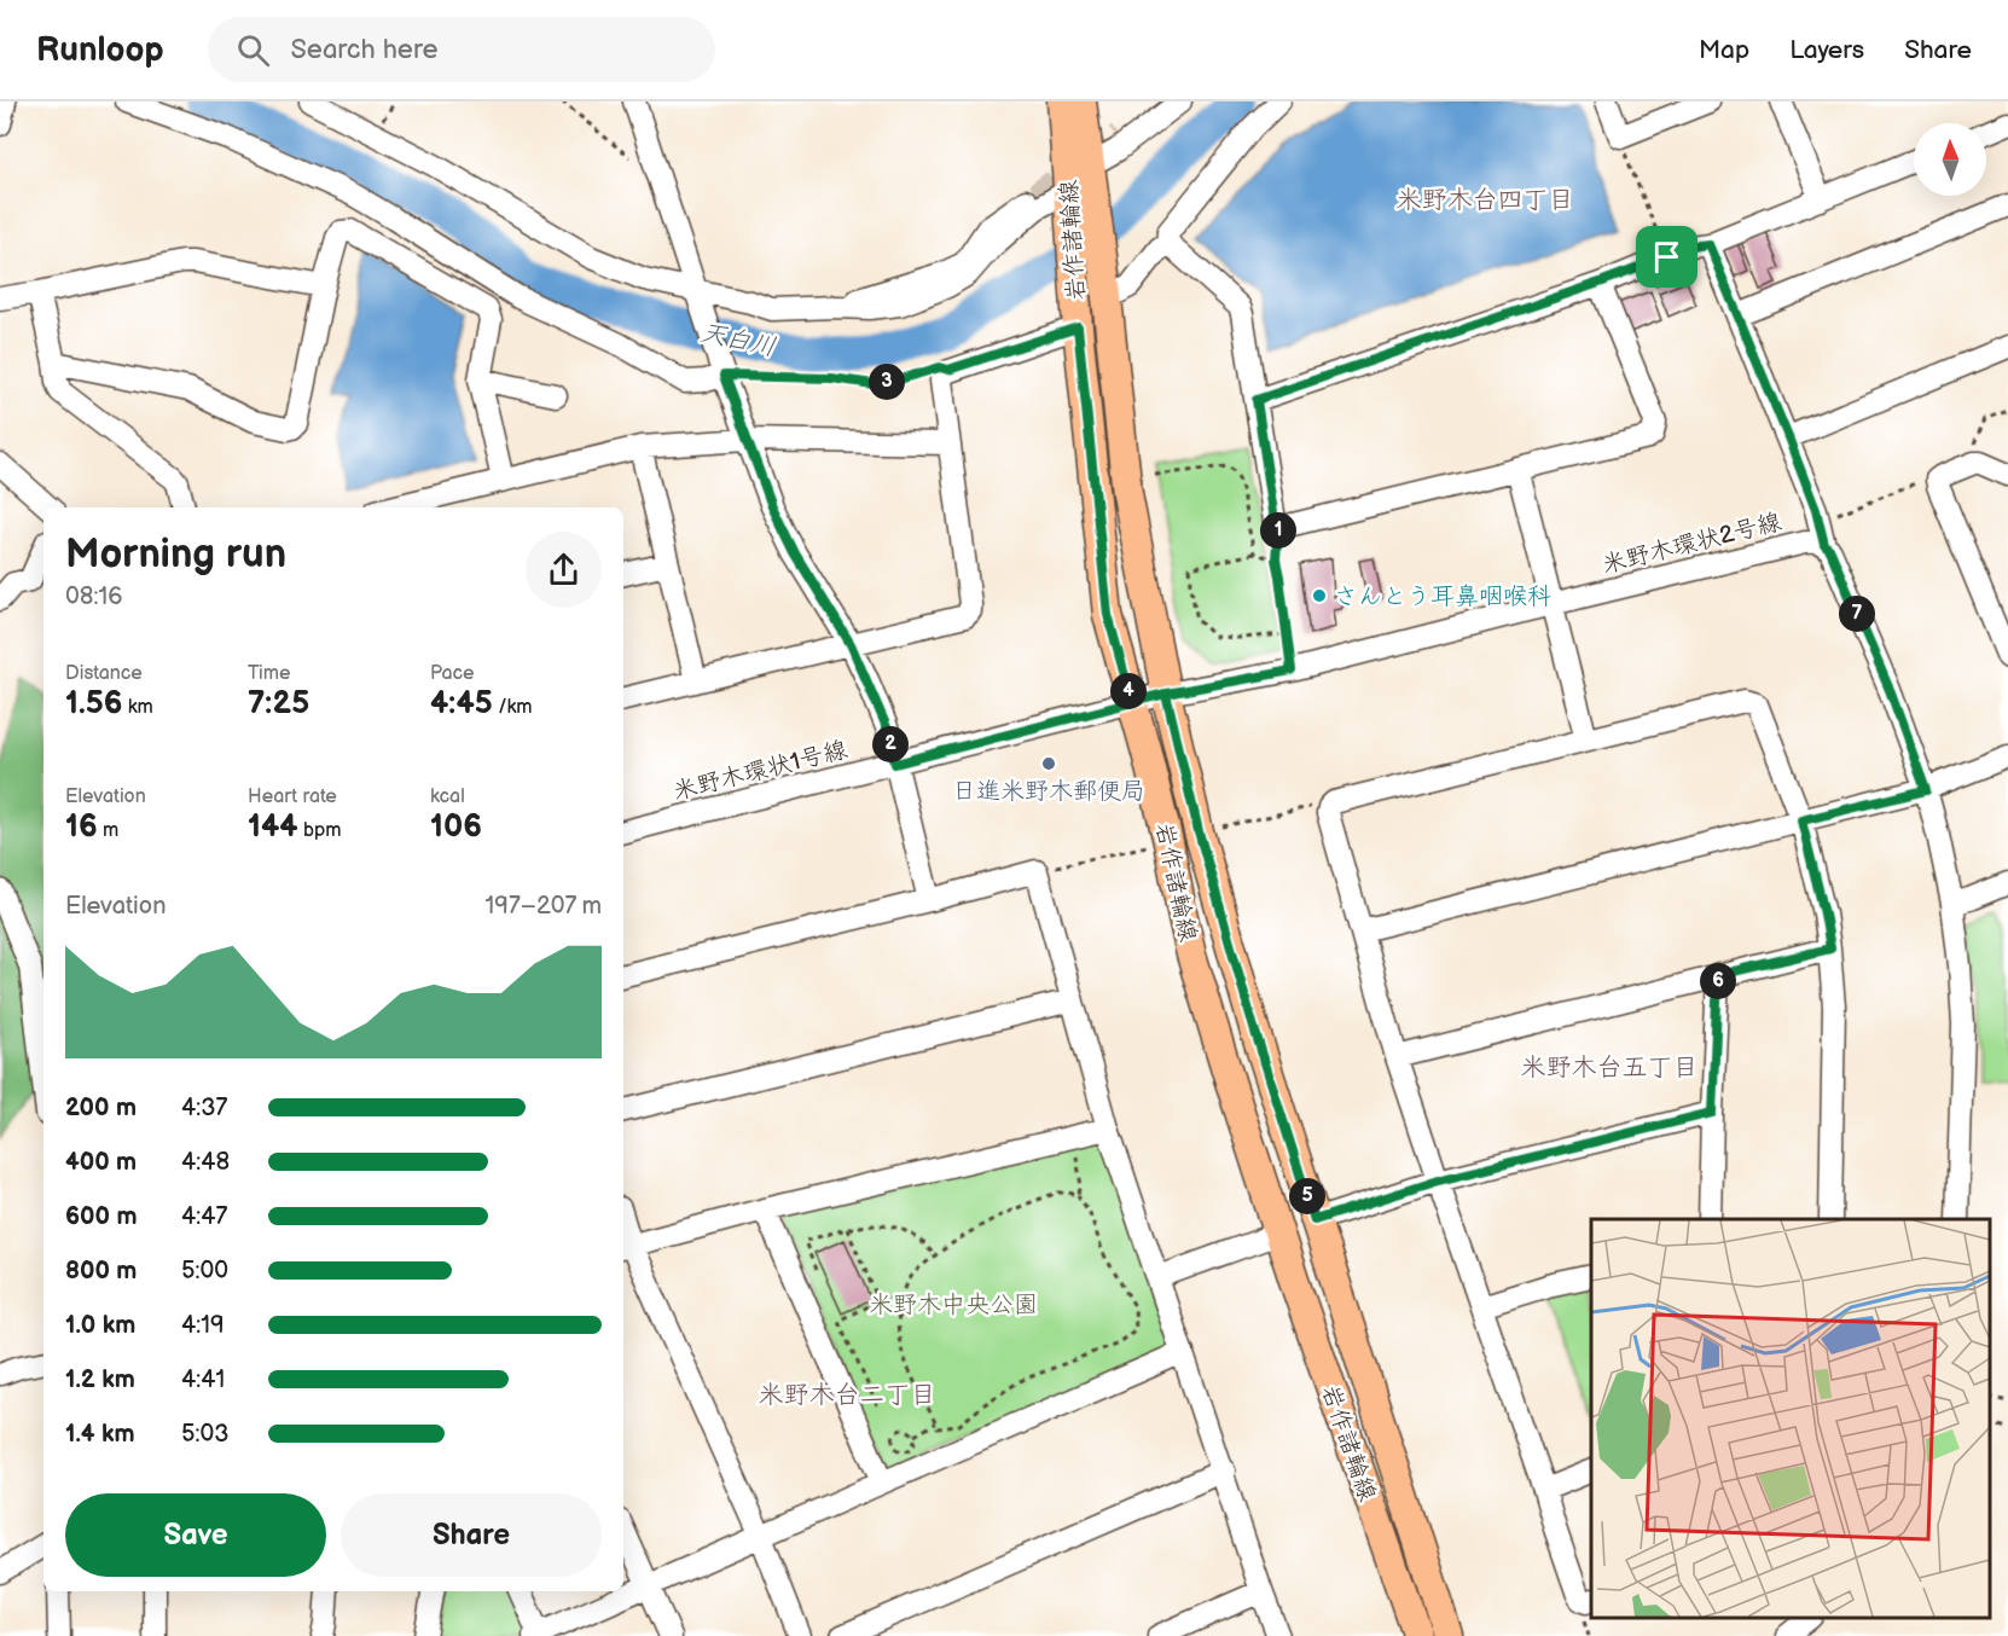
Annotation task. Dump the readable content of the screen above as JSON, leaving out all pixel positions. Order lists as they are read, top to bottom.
{
  "streets": {
    "main road": ["岩作諸輪線"],
    "street": ["米野木環状2号線", "米野木環状1号線"]
  },
  "crossings": [
    ["岩作諸輪線", "米野木環状2号線"],
    ["岩作諸輪線", "米野木環状1号線"],
    ["米野木環状2号線", "米野木環状1号線"]
  ],
  "districts": ["米野木台四丁目", "米野木台五丁目", "米野木台二丁目"],
  "water": ["天白川"],
  "parks": ["米野木中央公園"],
  "places": ["さんとう耳鼻咽喉科", "日進米野木郵便局"],
  "north": "top",
  "page": {
    "header": "Runloop",
    "search": "Search here",
    "nav": ["Map", "Layers", "Share"],
    "pins": [
      "3",
      "1",
      "7",
      "4",
      "2",
      "6",
      "5"
    ],
    "heading": ["Morning run", "08:16"],
    "stats": [
      ["Distance", "1.56 km"],
      ["Time", "7:25"],
      ["Pace", "4:45 /km"],
      ["Elevation", "16 m"],
      ["Heart rate", "144 bpm"],
      ["kcal", "106"]
    ],
    "chart": ["Elevation", "197–207 m"],
    "list": [
      {
        "name": "200 m",
        "note": "4:37"
      },
      {
        "name": "400 m",
        "note": "4:48"
      },
      {
        "name": "600 m",
        "note": "4:47"
      },
      {
        "name": "800 m",
        "note": "5:00"
      },
      {
        "name": "1.0 km",
        "note": "4:19"
      },
      {
        "name": "1.2 km",
        "note": "4:41"
      },
      {
        "name": "1.4 km",
        "note": "5:03"
      }
    ],
    "buttons": ["Save", "Share"]
  }
}
